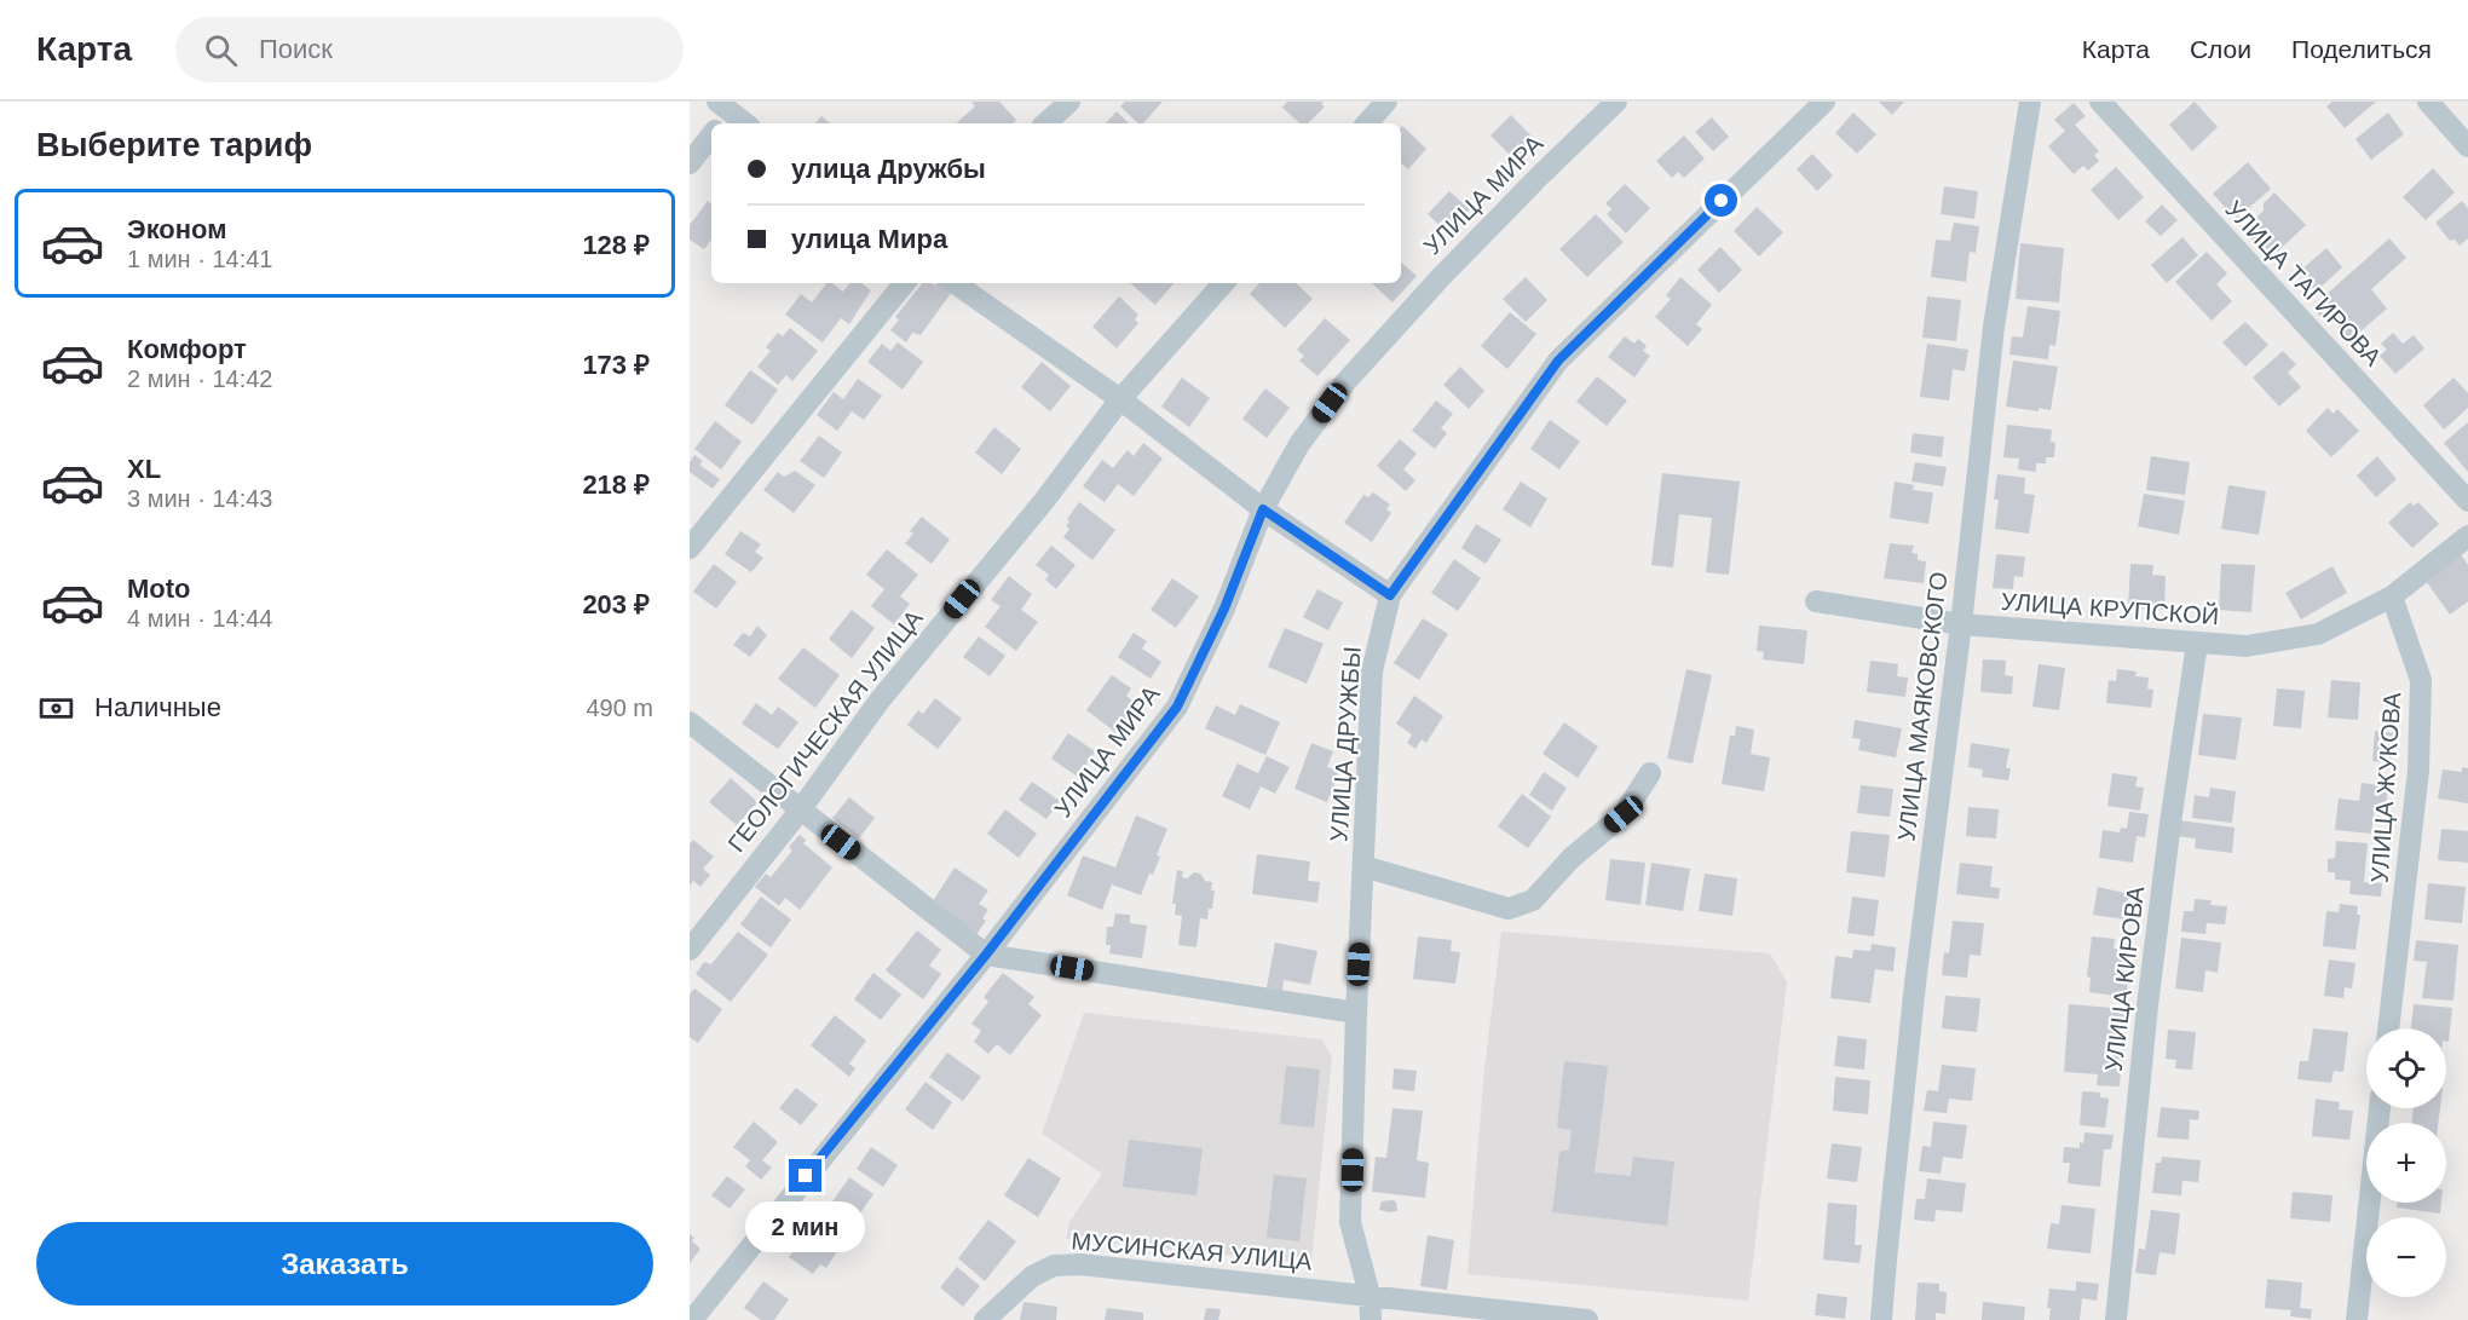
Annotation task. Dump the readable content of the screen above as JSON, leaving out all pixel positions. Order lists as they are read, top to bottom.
{
  "streets": {
    "street": [
      "УЛИЦА МИРА",
      "УЛИЦА ТАГИРОВА",
      "УЛИЦА КРУПСКОЙ",
      "УЛИЦА МАЯКОВСКОГО",
      "ГЕОЛОГИЧЕСКАЯ УЛИЦА",
      "УЛИЦА ДРУЖБЫ",
      "УЛИЦА ЖУКОВА",
      "УЛИЦА КИРОВА",
      "МУСИНСКАЯ УЛИЦА"
    ]
  },
  "crossings": [
    ["УЛИЦА КРУПСКОЙ", "УЛИЦА МАЯКОВСКОГО"],
    ["УЛИЦА КРУПСКОЙ", "УЛИЦА ЖУКОВА"],
    ["УЛИЦА КРУПСКОЙ", "УЛИЦА КИРОВА"],
    ["УЛИЦА ДРУЖБЫ", "МУСИНСКАЯ УЛИЦА"]
  ],
  "page": {
    "header": "Карта",
    "search": "Поиск",
    "nav": ["Карта", "Слои", "Поделиться"],
    "heading": "Выберите тариф",
    "banner": ["улица Дружбы", "улица Мира"],
    "list": [
      {
        "name": "Эконом",
        "note": "1 мин · 14:41",
        "value": "128 ₽"
      },
      {
        "name": "Комфорт",
        "note": "2 мин · 14:42",
        "value": "173 ₽"
      },
      {
        "name": "XL",
        "note": "3 мин · 14:43",
        "value": "218 ₽"
      },
      {
        "name": "Moto",
        "note": "4 мин · 14:44",
        "value": "203 ₽"
      }
    ],
    "pay": ["Наличные", "490 m"],
    "map_buttons": ["+", "−"],
    "bubble": "2 мин",
    "buttons": "Заказать"
  }
}
